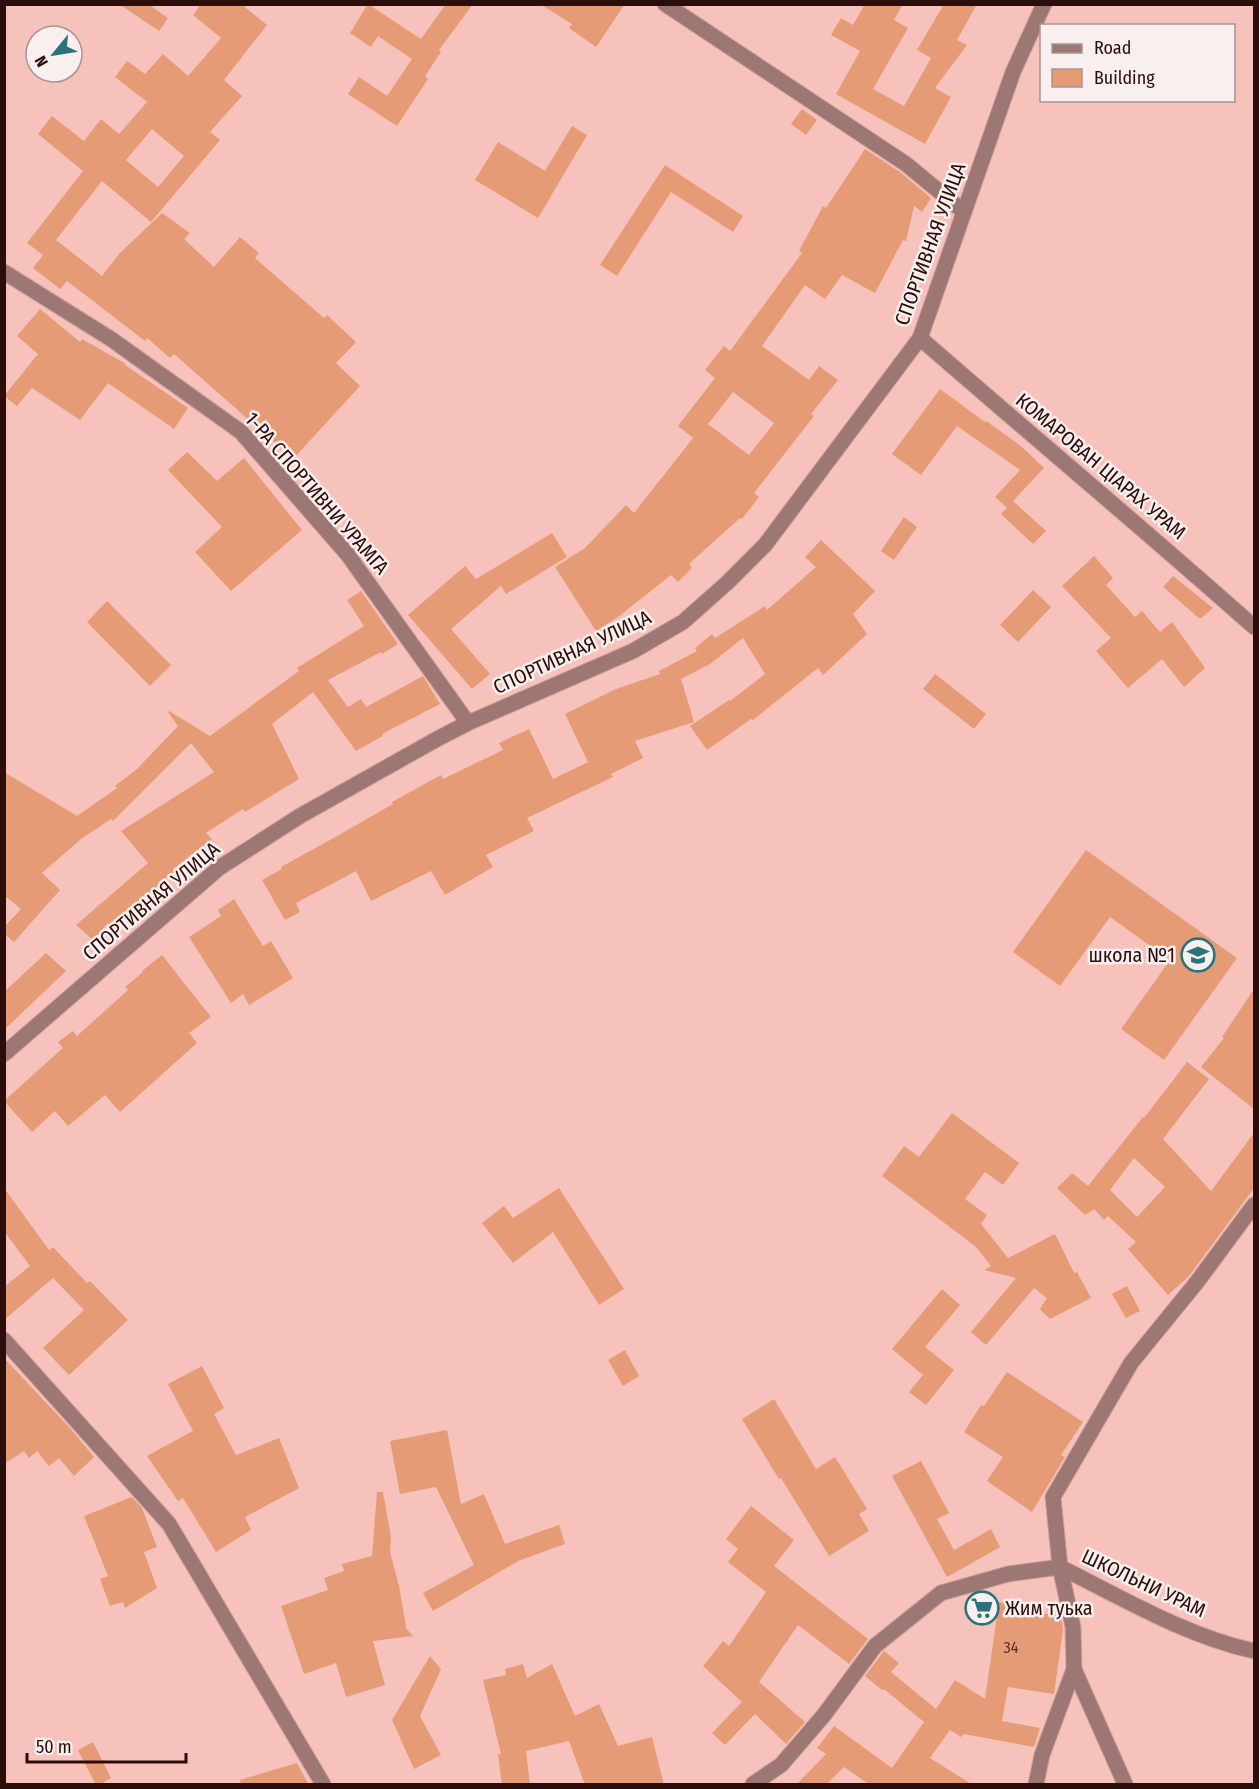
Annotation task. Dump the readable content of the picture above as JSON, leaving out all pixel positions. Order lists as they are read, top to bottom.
{
  "streets": {
    "street": [
      "СПОРТИВНАЯ УЛИЦА",
      "КОМАРОВАН ЦIАРАХ УРАМ",
      "1-РА СПОРТИВНИ УРАМГА",
      "ШКОЛЬНИ УРАМ"
    ]
  },
  "crossings": [
    ["СПОРТИВНАЯ УЛИЦА", "КОМАРОВАН ЦIАРАХ УРАМ"],
    ["СПОРТИВНАЯ УЛИЦА", "1-РА СПОРТИВНИ УРАМГА"]
  ],
  "places": {
    "school or university": ["школа №1"],
    "supermarket": ["Жим туька"]
  },
  "house_numbers": ["34"],
  "legend": ["Road", "Building"],
  "scale_bar": "50 m",
  "north": "bottom left"
}
